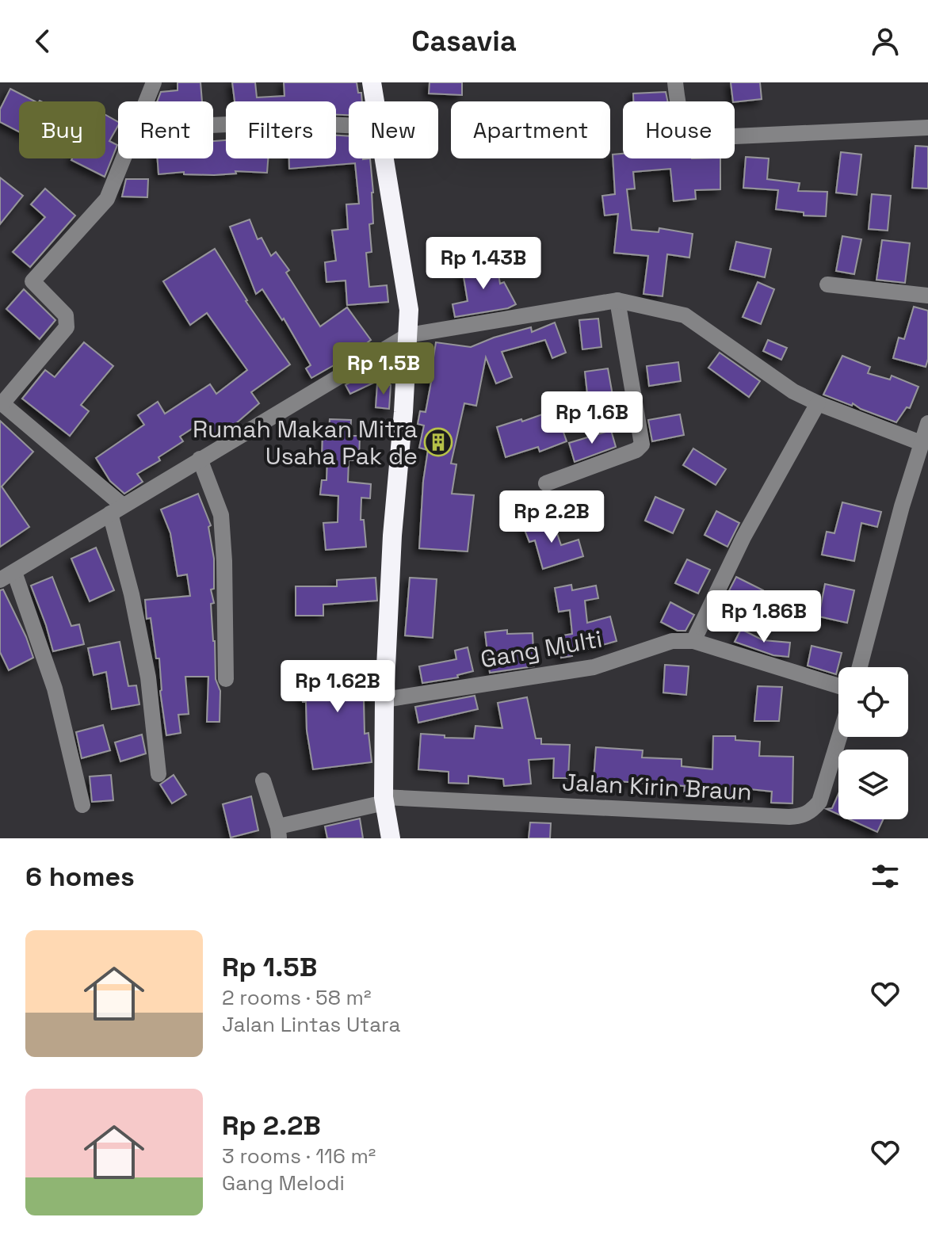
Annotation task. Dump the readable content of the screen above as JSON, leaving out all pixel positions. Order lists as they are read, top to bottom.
{
  "streets": {
    "street": ["Gang Multi", "Jalan Kirin Braun"]
  },
  "places": {
    "building": ["Rumah Makan Mitra Usaha Pak de"]
  },
  "page": {
    "header": "Casavia",
    "chip": [
      "Buy",
      "Rent",
      "Filters",
      "New",
      "Apartment",
      "House"
    ],
    "price": [
      "Rp 1.43B",
      "Rp 1.5B",
      "Rp 1.6B",
      "Rp 2.2B",
      "Rp 1.86B",
      "Rp 1.62B"
    ],
    "heading": "6 homes",
    "list": [
      {
        "name": "Rp 1.5B",
        "note": "2 rooms · 58 m² · Jalan Lintas Utara"
      },
      {
        "name": "Rp 2.2B",
        "note": "3 rooms · 116 m² · Gang Melodi"
      }
    ]
  }
}
